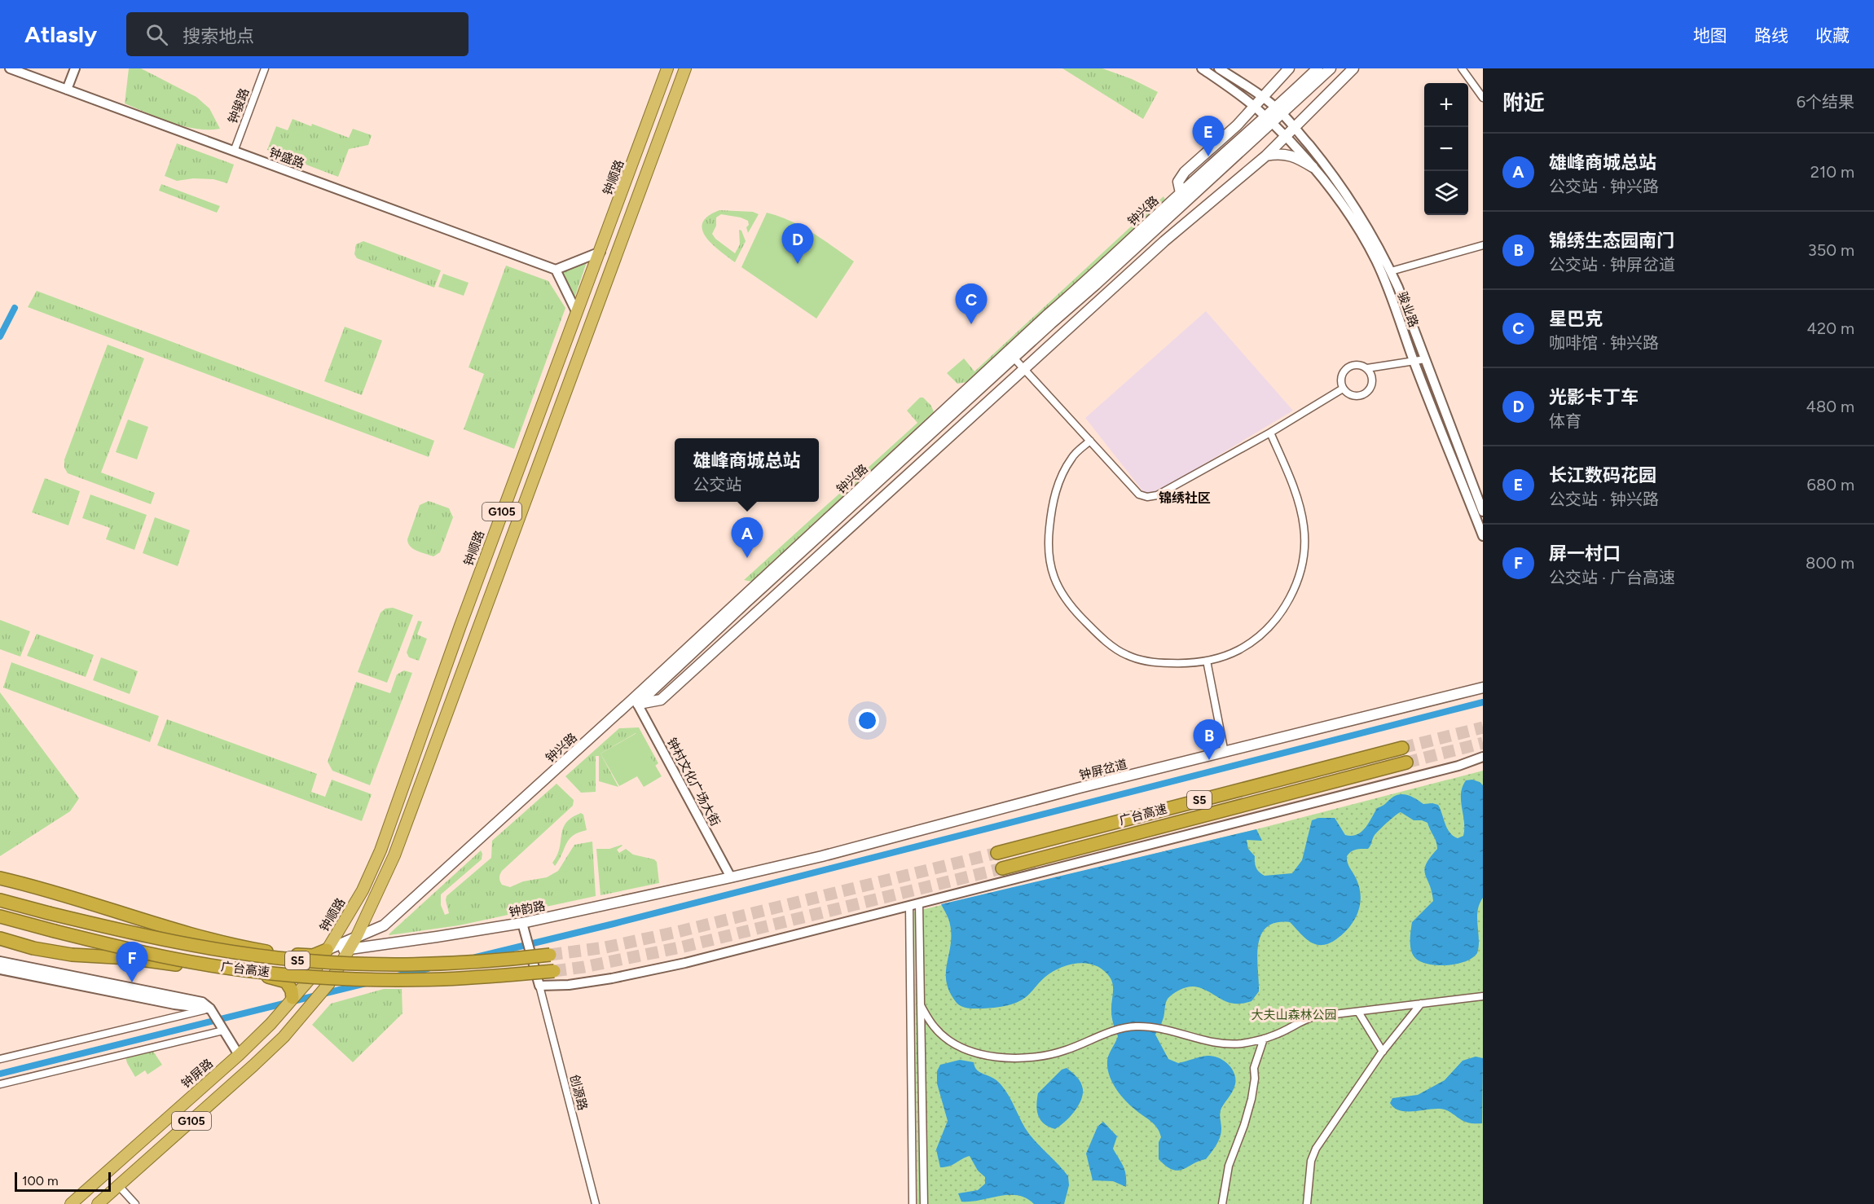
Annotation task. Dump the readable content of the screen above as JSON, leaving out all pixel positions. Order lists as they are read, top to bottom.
{
  "streets": {
    "highway": [
      "钟顺路",
      "G105",
      "S5",
      "广台高速",
      "钟屏路"
    ],
    "main road": ["钟兴路", "钟屏岔道", "钟韵路"],
    "street": [
      "钟骏路",
      "钟盛路",
      "骏业路",
      "钟村文化广场大街",
      "创源路"
    ]
  },
  "crossings": [
    ["钟骏路", "钟盛路"],
    ["钟顺路", "钟兴路"],
    ["钟顺路", "钟韵路"],
    ["钟顺路", "钟屏路"],
    ["钟兴路", "骏业路"],
    ["钟兴路", "G105"],
    ["钟兴路", "钟村文化广场大街"],
    ["钟兴路", "钟韵路"],
    ["钟兴路", "钟屏路"],
    ["G105", "钟韵路"],
    ["钟屏岔道", "钟村文化广场大街"],
    ["钟屏岔道", "钟韵路"],
    ["钟村文化广场大街", "钟韵路"],
    ["钟韵路", "钟屏路"]
  ],
  "districts": ["锦绣社区"],
  "parks": ["大夫山森林公园"],
  "scale_bar": "100 m",
  "page": {
    "header": "Atlasly",
    "search": "搜索地点",
    "nav": ["地图", "路线", "收藏"],
    "heading": ["附近", "6个结果"],
    "map_buttons": ["+", "−"],
    "pins": [
      "E",
      "D",
      "C",
      "A",
      "B",
      "F"
    ],
    "list": [
      {
        "mark": "A",
        "name": "雄峰商城总站",
        "note": "公交站 · 钟兴路",
        "value": "210 m"
      },
      {
        "mark": "B",
        "name": "锦绣生态园南门",
        "note": "公交站 · 钟屏岔道",
        "value": "350 m"
      },
      {
        "mark": "C",
        "name": "星巴克",
        "note": "咖啡馆 · 钟兴路",
        "value": "420 m"
      },
      {
        "mark": "D",
        "name": "光影卡丁车",
        "note": "体育",
        "value": "480 m"
      },
      {
        "mark": "E",
        "name": "长江数码花园",
        "note": "公交站 · 钟兴路",
        "value": "680 m"
      },
      {
        "mark": "F",
        "name": "屏一村口",
        "note": "公交站 · 广台高速",
        "value": "800 m"
      }
    ],
    "popup": ["雄峰商城总站", "公交站"],
    "scale": "100 m"
  }
}
